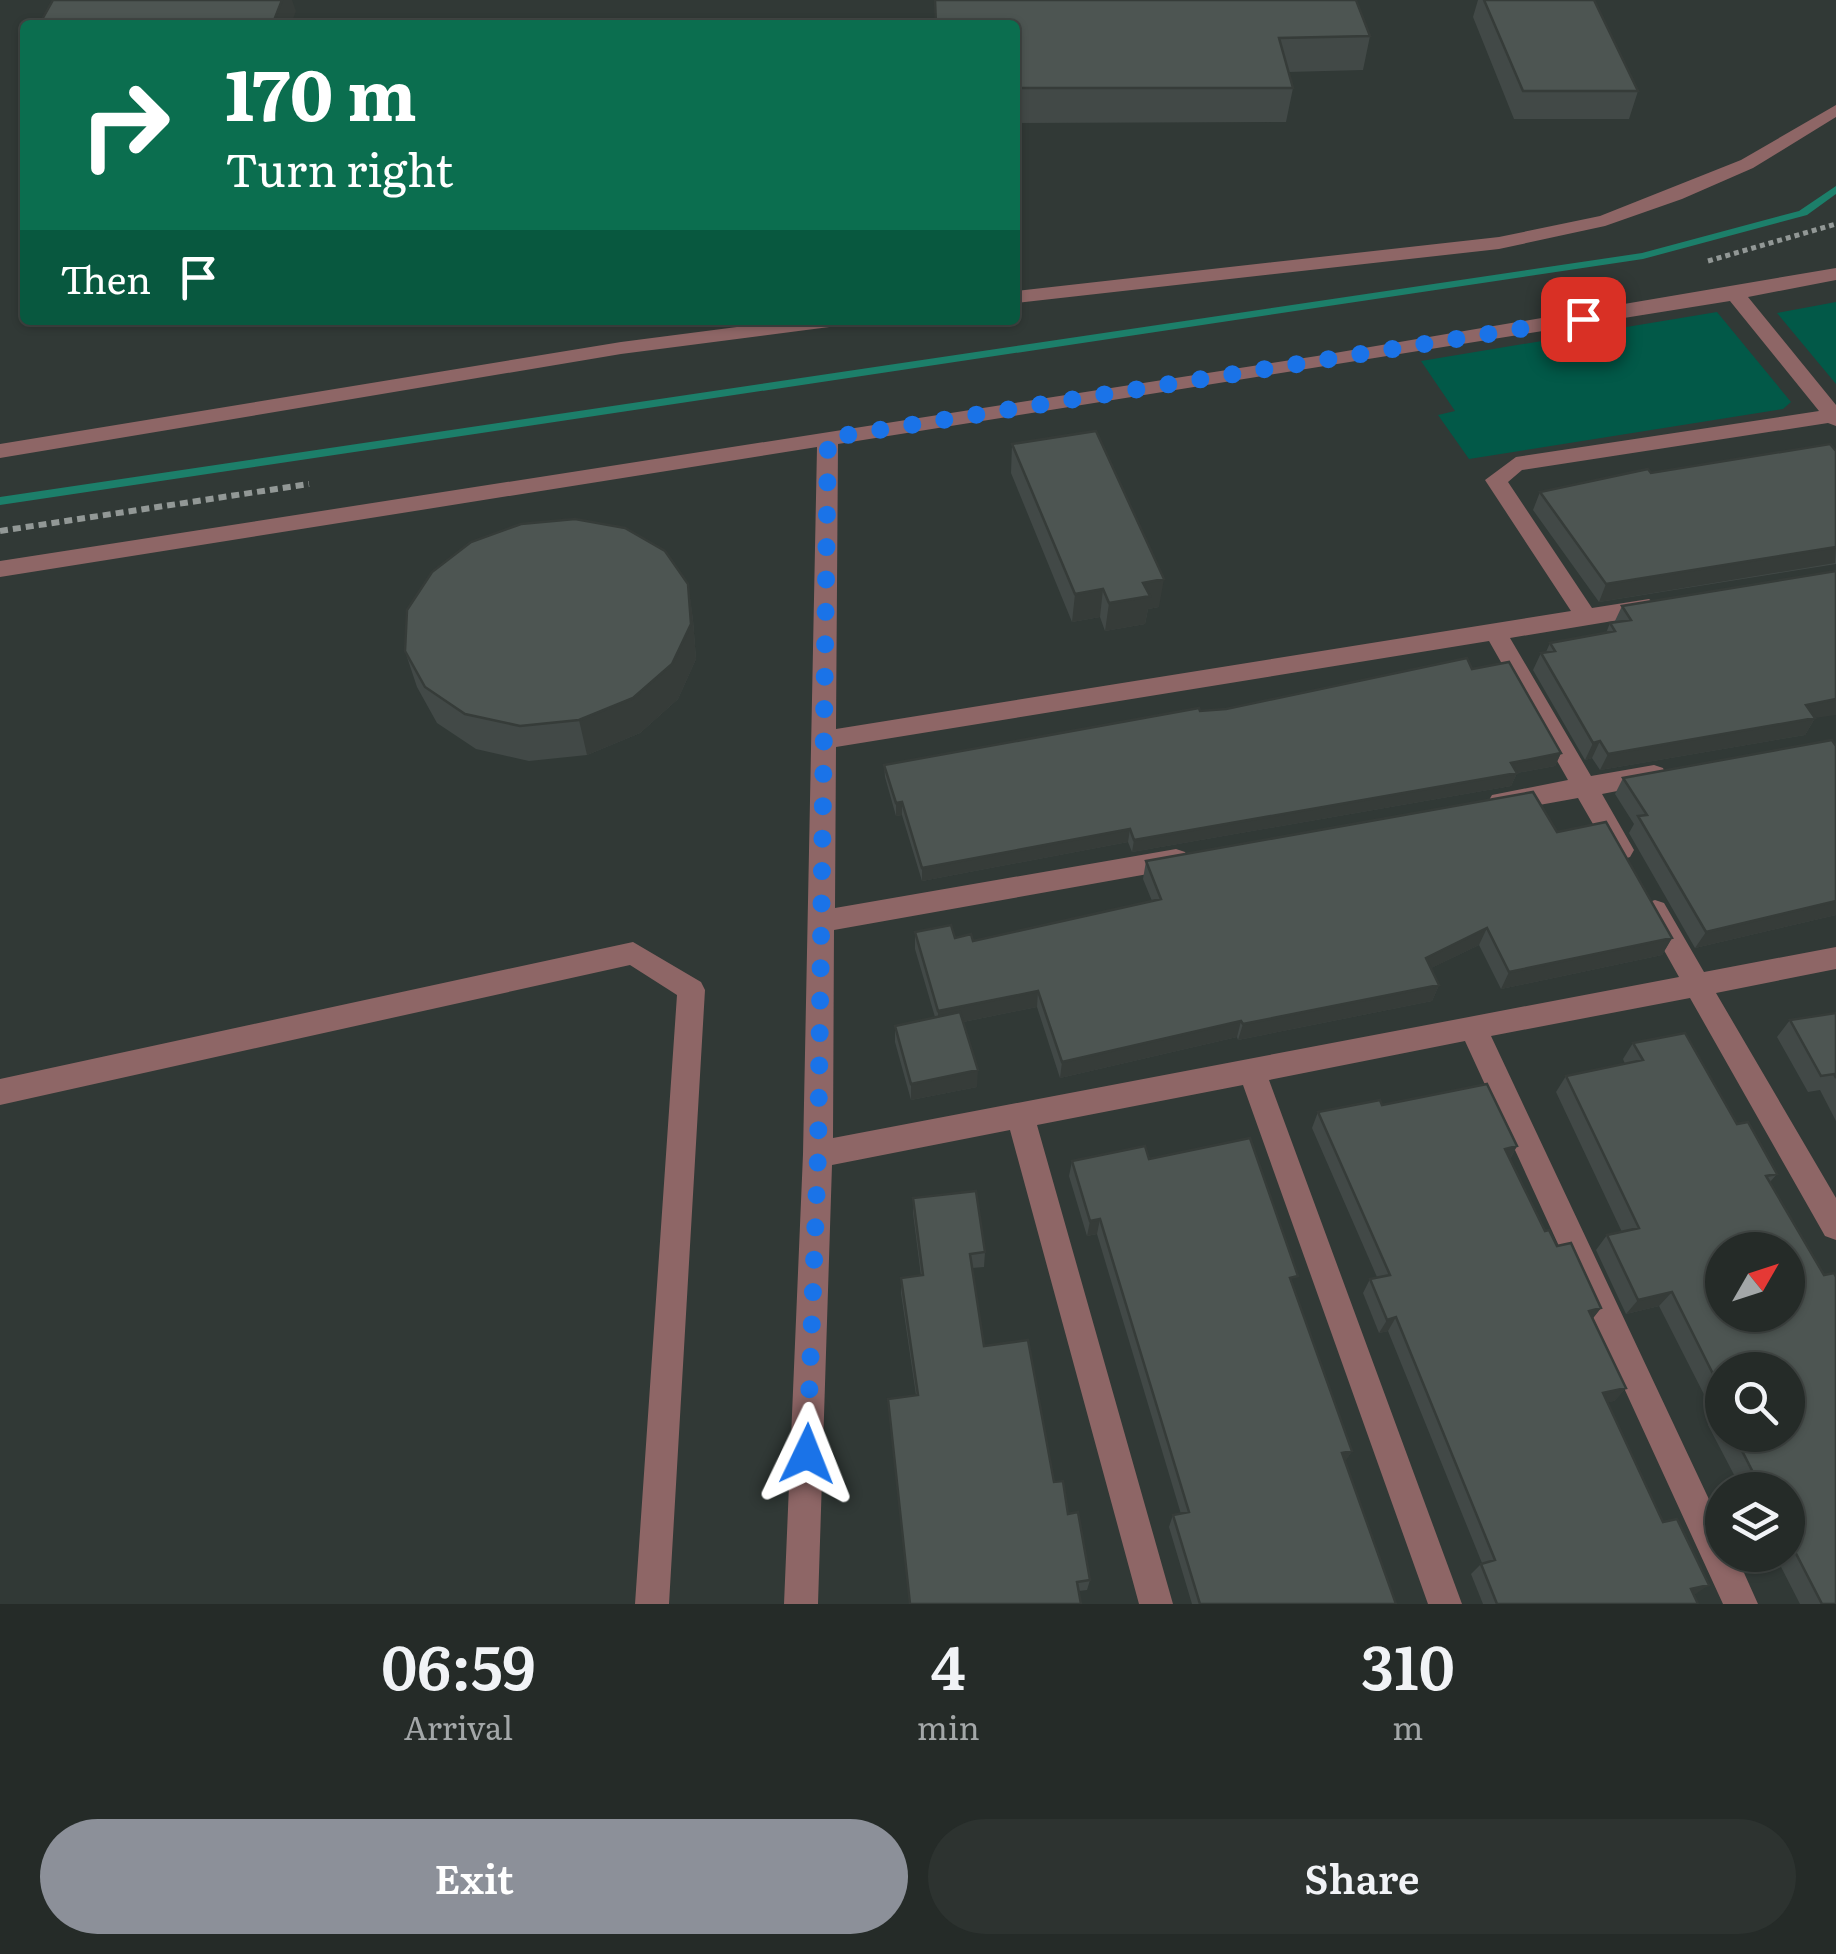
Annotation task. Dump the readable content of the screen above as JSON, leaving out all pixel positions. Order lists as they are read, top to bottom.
{
  "north": "top right",
  "page": {
    "turn": ["170 m", "Turn right"],
    "then": "Then",
    "eta": [
      "06:59",
      "Arrival",
      "4",
      "min",
      "310",
      "m"
    ],
    "buttons": ["Exit", "Share"]
  }
}
